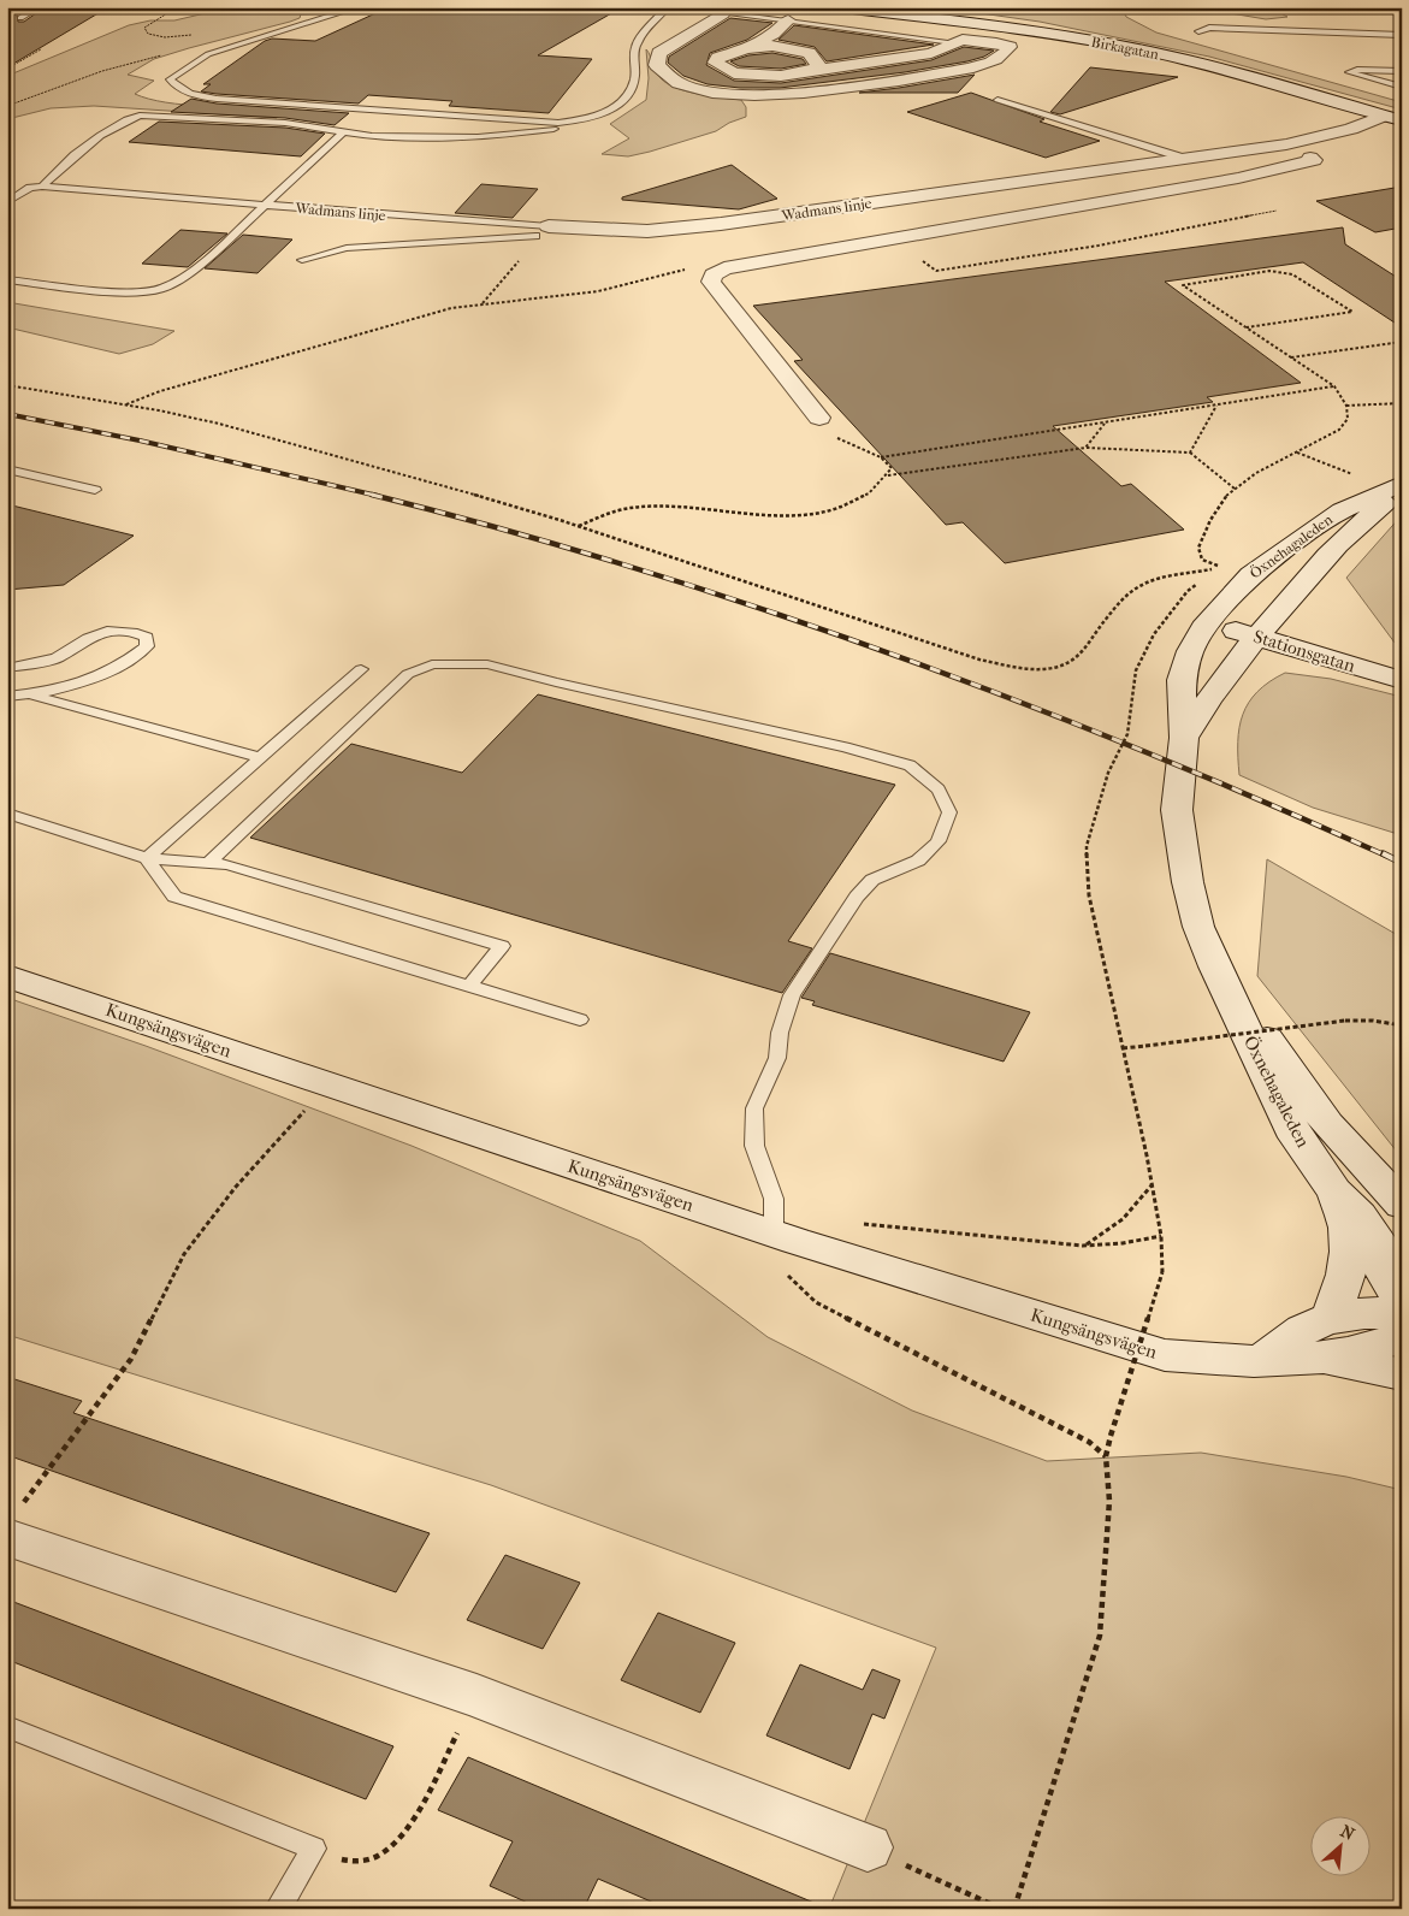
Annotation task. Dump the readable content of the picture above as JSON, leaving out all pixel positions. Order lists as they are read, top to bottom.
{
  "streets": {
    "street": [
      "Birkagatan",
      "Wadmans linje",
      "Öxnehagaleden",
      "Stationsgatan",
      "Kungsängsvägen"
    ]
  },
  "crossings": [
    ["Birkagatan", "Wadmans linje"],
    ["Öxnehagaleden", "Stationsgatan"]
  ],
  "north": "top right"
}
